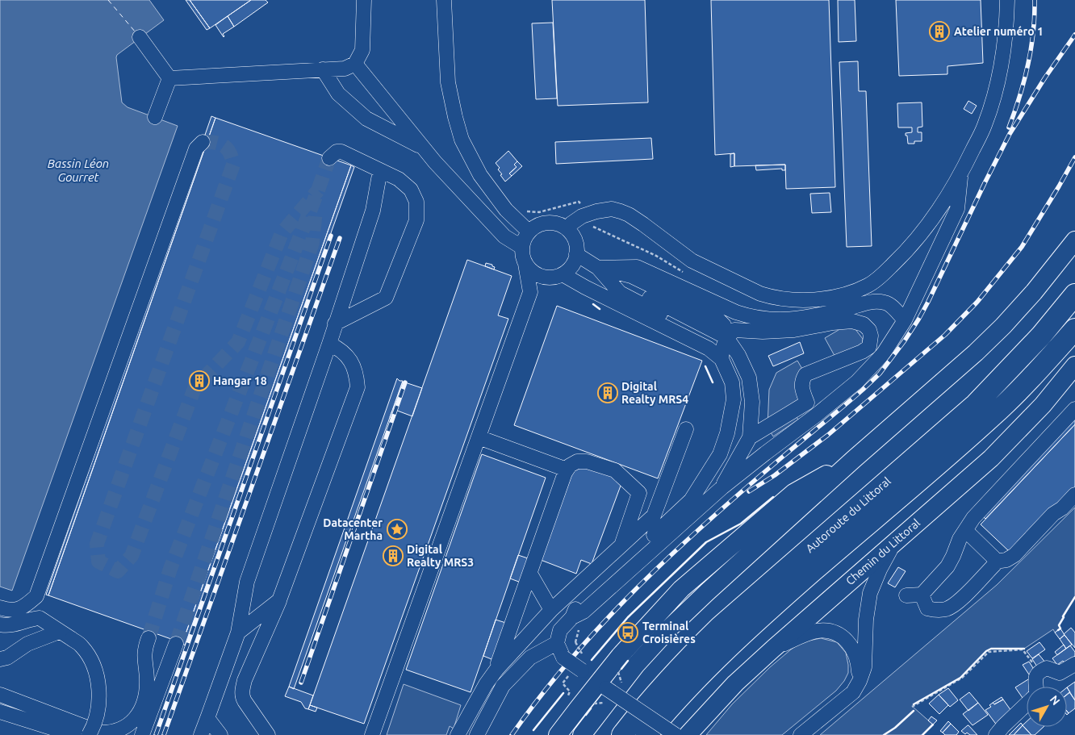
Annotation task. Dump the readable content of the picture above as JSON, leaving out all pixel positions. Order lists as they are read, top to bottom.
{
  "streets": {
    "highway": ["Autoroute du Littoral"],
    "main road": ["Chemin du Littoral"]
  },
  "water": ["Bassin Léon Gourret"],
  "places": {
    "building": [
      "Atelier numéro 1",
      "Hangar 18",
      "Digital Realty MRS4",
      "Digital Realty MRS3"
    ],
    "place": ["Datacenter Martha"],
    "bus stop": ["Terminal Croisières"]
  },
  "north": "top right"
}
